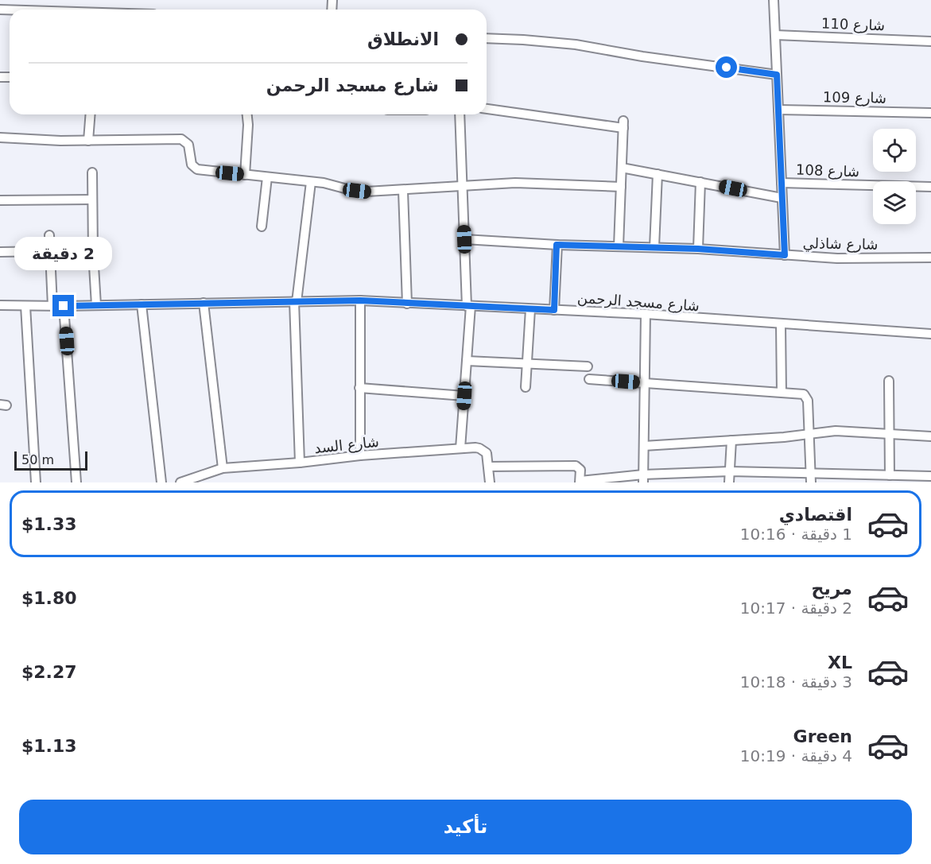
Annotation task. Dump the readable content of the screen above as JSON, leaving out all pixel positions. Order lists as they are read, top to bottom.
{
  "streets": {
    "street": [
      "شارع 110",
      "شارع 109",
      "شارع 108",
      "شارع شاذلي",
      "شارع مسجد الرحمن",
      "شارع السد"
    ]
  },
  "scale_bar": "50 m",
  "page": {
    "banner": ["الانطلاق", "شارع مسجد الرحمن"],
    "bubble": "2 دقيقة",
    "scale": "50 m",
    "list": [
      {
        "name": "اقتصادي",
        "note": "1 دقيقة · 10:16",
        "value": "$1.33"
      },
      {
        "name": "مريح",
        "note": "2 دقيقة · 10:17",
        "value": "$1.80"
      },
      {
        "name": "XL",
        "note": "3 دقيقة · 10:18",
        "value": "$2.27"
      },
      {
        "name": "Green",
        "note": "4 دقيقة · 10:19",
        "value": "$1.13"
      }
    ],
    "buttons": "تأكيد"
  }
}
